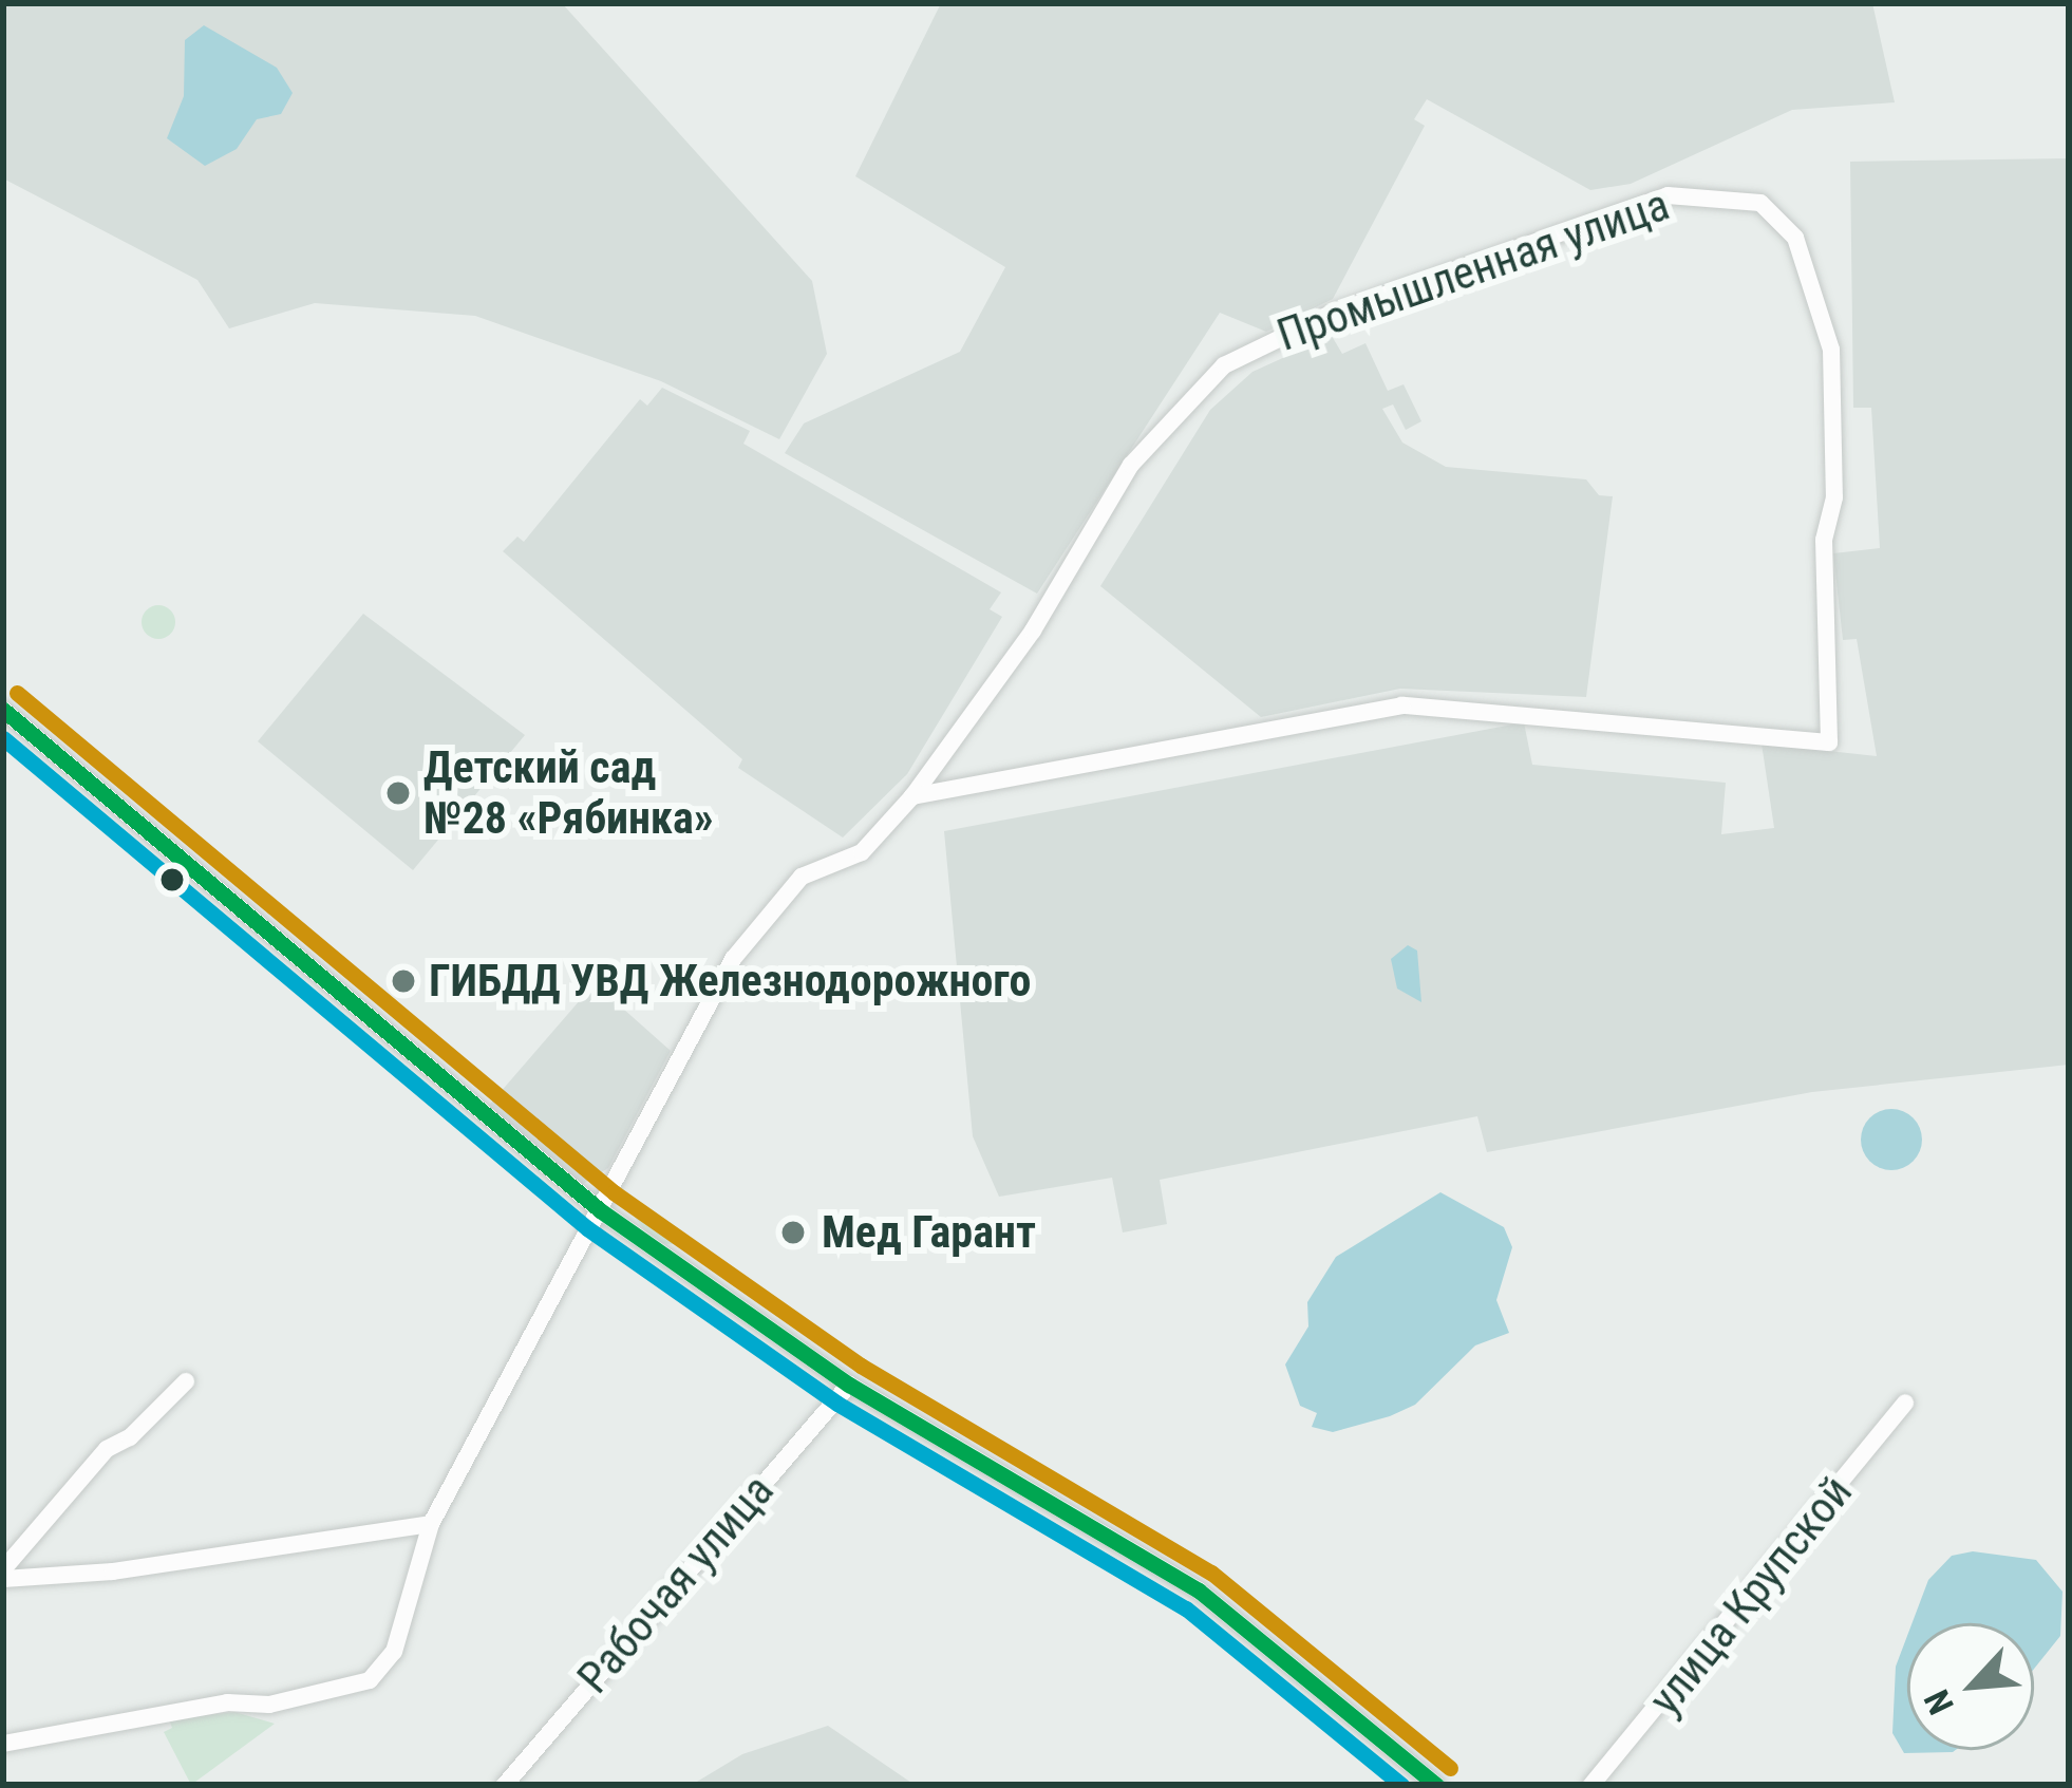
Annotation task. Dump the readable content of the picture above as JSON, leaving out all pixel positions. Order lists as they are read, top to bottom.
{
  "streets": {
    "street": ["Промышленная улица", "Рабочая улица", "улица Крупской"]
  },
  "places": ["Детский сад №28 «Рябинка»", "ГИБДД УВД Железнодорожного", "Мед Гарант"],
  "north": "bottom left"
}
